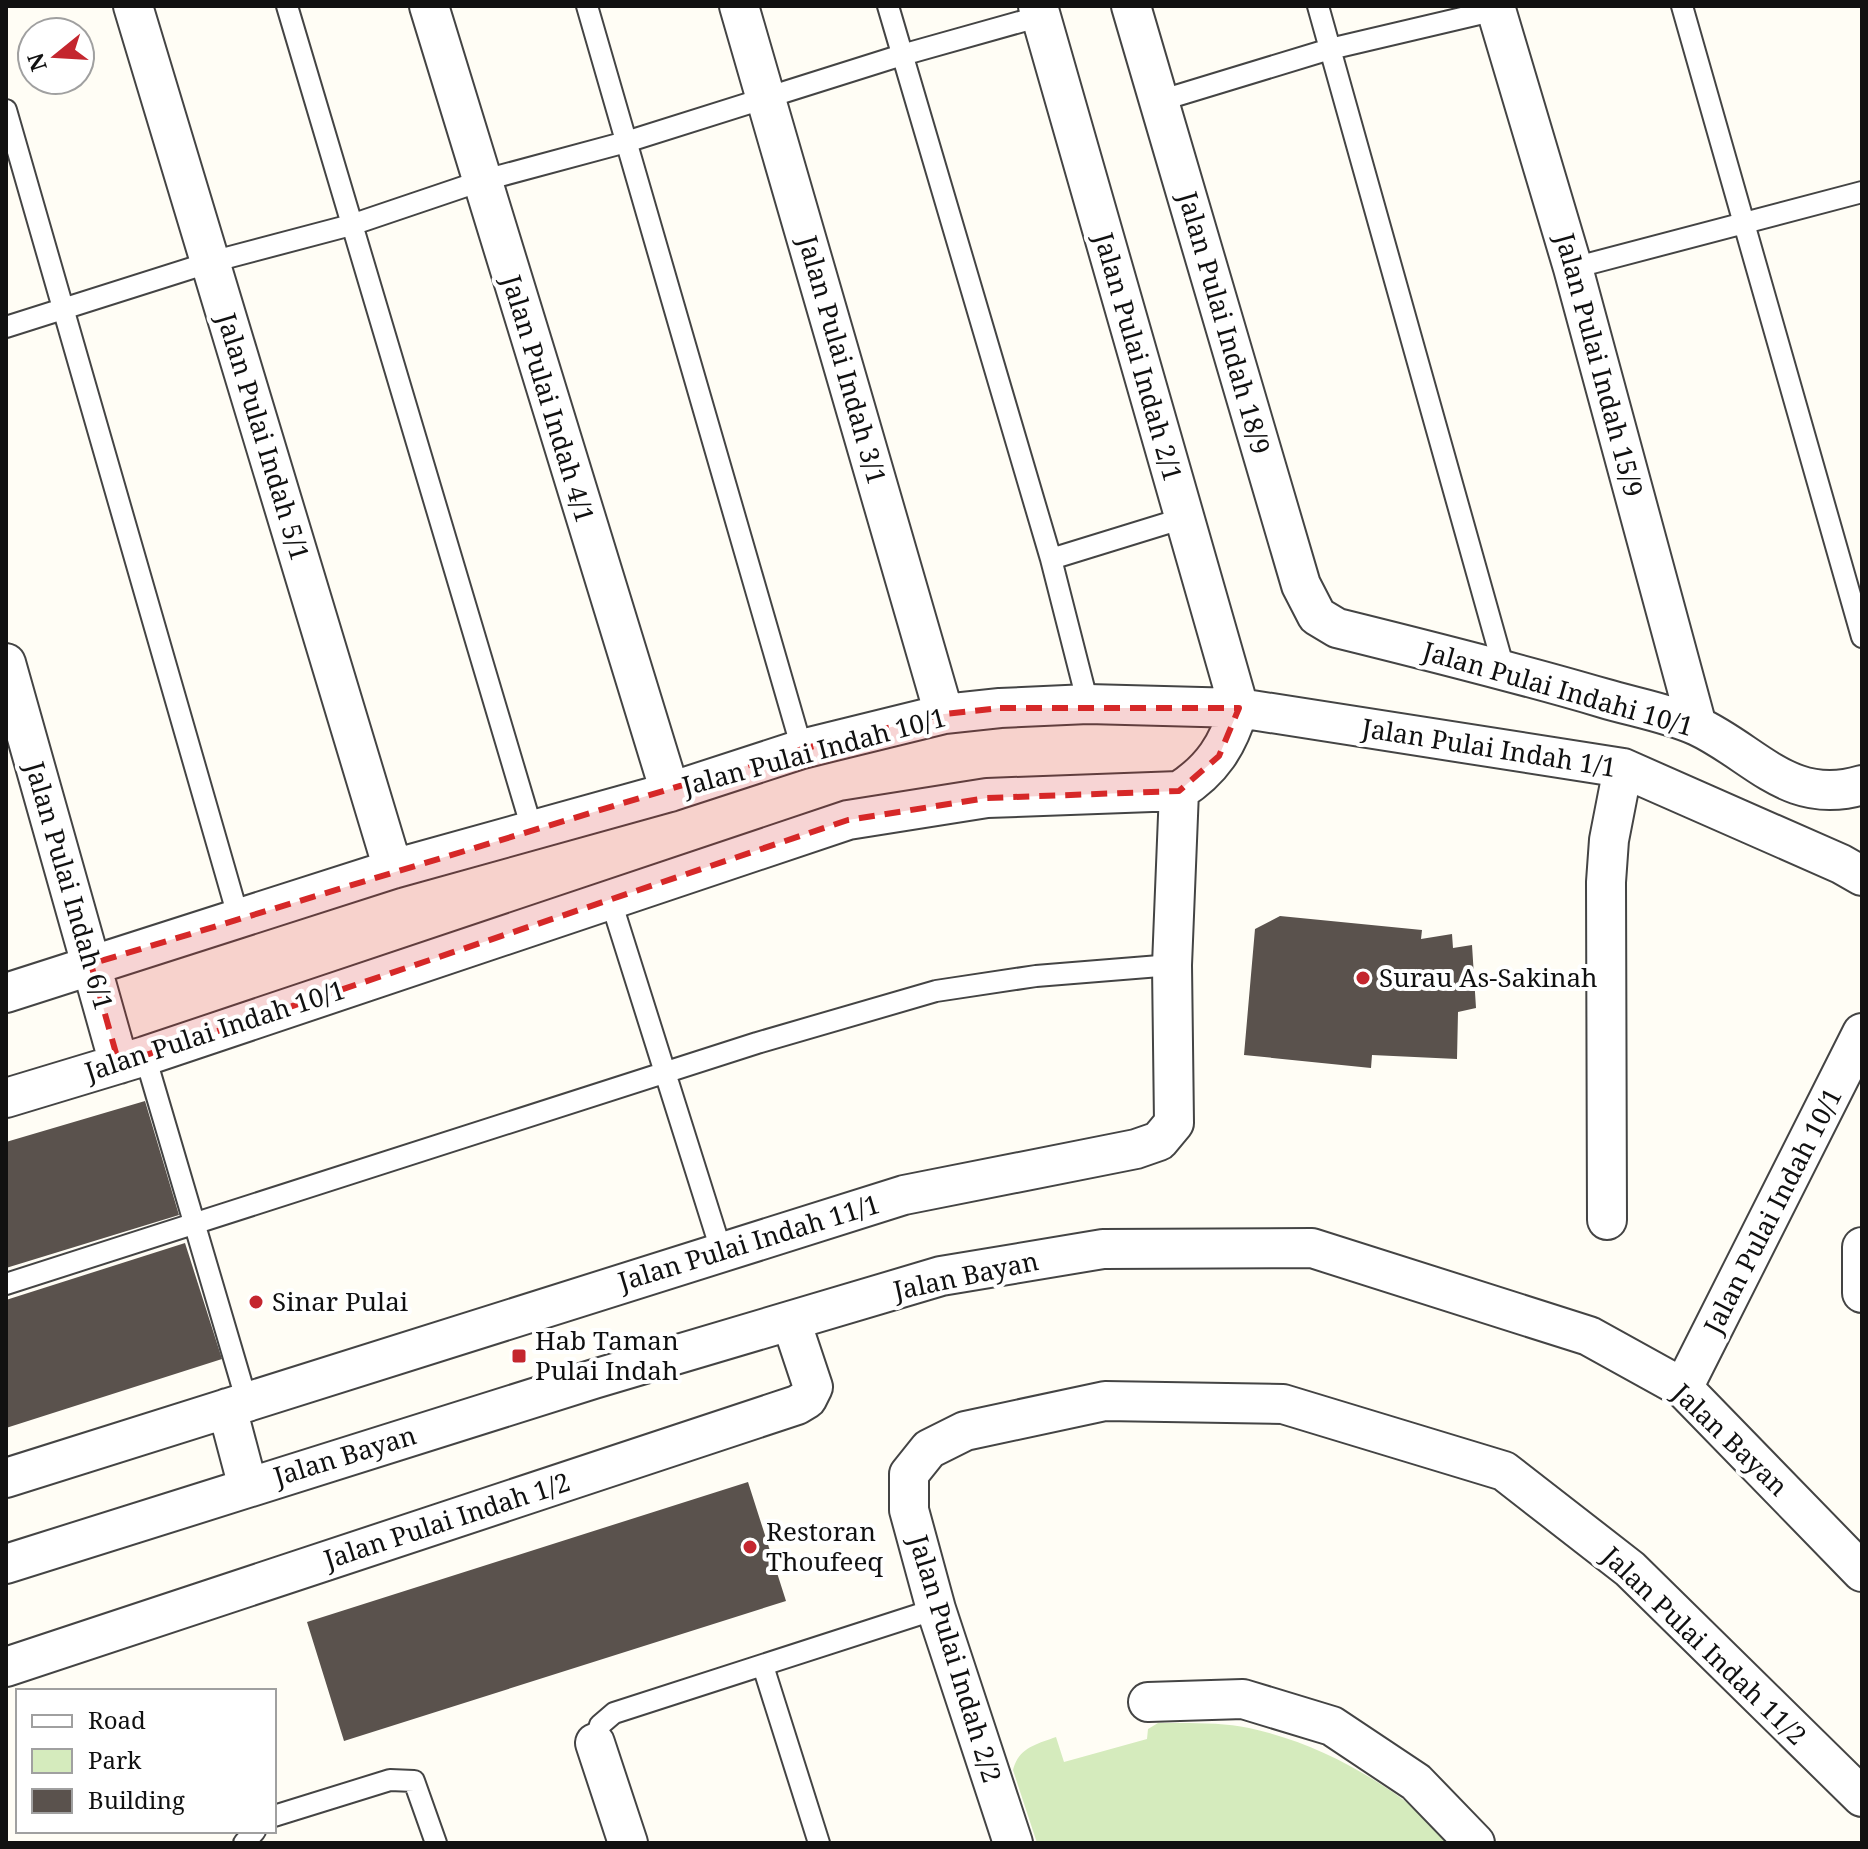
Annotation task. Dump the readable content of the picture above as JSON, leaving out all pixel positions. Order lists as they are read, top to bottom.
{
  "streets": {
    "street": [
      "Jalan Pulai Indah 18/9",
      "Jalan Pulai Indah 2/1",
      "Jalan Pulai Indah 3/1",
      "Jalan Pulai Indah 15/9",
      "Jalan Pulai Indah 4/1",
      "Jalan Pulai Indah 5/1",
      "Jalan Pulai Indahi 10/1",
      "Jalan Pulai Indah 1/1",
      "Jalan Pulai Indah 10/1",
      "Jalan Pulai Indah 6/1",
      "Jalan Pulai Indah 11/1",
      "Jalan Bayan",
      "Jalan Pulai Indah 1/2",
      "Jalan Pulai Indah 11/2",
      "Jalan Pulai Indah 2/2"
    ]
  },
  "crossings": [
    ["Jalan Pulai Indah 18/9", "Jalan Pulai Indahi 10/1"],
    ["Jalan Pulai Indah 2/1", "Jalan Pulai Indah 1/1"],
    ["Jalan Pulai Indah 2/1", "Jalan Pulai Indah 10/1"],
    ["Jalan Pulai Indah 3/1", "Jalan Pulai Indah 10/1"],
    ["Jalan Pulai Indah 15/9", "Jalan Pulai Indahi 10/1"],
    ["Jalan Pulai Indah 4/1", "Jalan Pulai Indah 10/1"],
    ["Jalan Pulai Indah 5/1", "Jalan Pulai Indah 10/1"],
    ["Jalan Pulai Indah 1/1", "Jalan Pulai Indah 10/1"],
    ["Jalan Pulai Indah 10/1", "Jalan Pulai Indah 6/1"],
    ["Jalan Pulai Indah 10/1", "Jalan Pulai Indah 11/1"],
    ["Jalan Pulai Indah 10/1", "Jalan Bayan"],
    ["Jalan Bayan", "Jalan Pulai Indah 1/2"],
    ["Jalan Pulai Indah 11/2", "Jalan Pulai Indah 2/2"]
  ],
  "places": {
    "other": ["Surau As-Sakinah", "Sinar Pulai", "Restoran Thoufeeq"],
    "transit": ["Hab Taman Pulai Indah"]
  },
  "legend": ["Road", "Park", "Building"],
  "north": "left"
}
